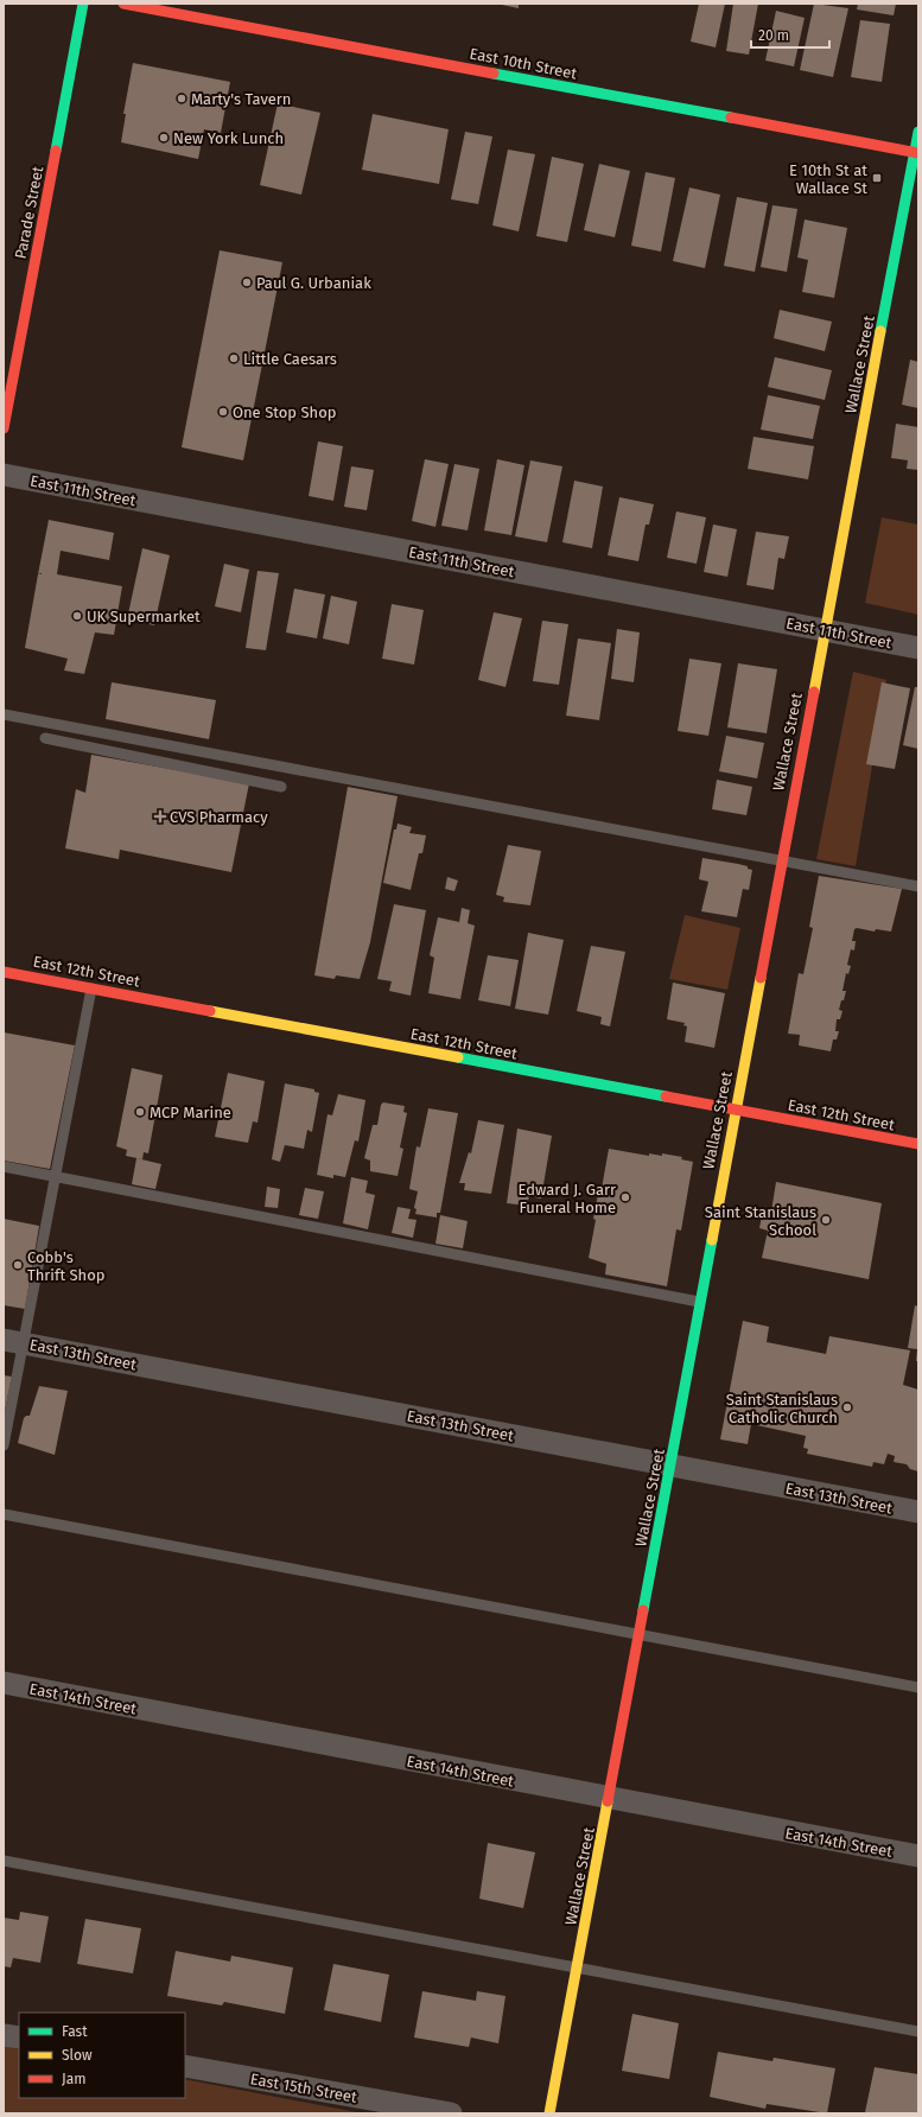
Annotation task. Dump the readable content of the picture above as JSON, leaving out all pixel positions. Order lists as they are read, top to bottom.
{
  "streets": {
    "street": [
      "East 10th Street",
      "Parade Street",
      "Wallace Street",
      "East 11th Street",
      "East 12th Street",
      "East 13th Street",
      "East 14th Street",
      "East 15th Street"
    ]
  },
  "crossings": [
    ["East 10th Street", "Wallace Street"],
    ["Wallace Street", "East 11th Street"],
    ["Wallace Street", "East 12th Street"],
    ["Wallace Street", "East 13th Street"],
    ["Wallace Street", "East 14th Street"]
  ],
  "places": {
    "other": [
      "Marty's Tavern",
      "New York Lunch",
      "Paul G. Urbaniak",
      "Little Caesars",
      "One Stop Shop",
      "UK Supermarket",
      "MCP Marine",
      "Edward J. Garr Funeral Home",
      "Saint Stanislaus School",
      "Cobb's Thrift Shop",
      "Saint Stanislaus Catholic Church"
    ],
    "transit": ["E 10th St at Wallace St"],
    "health": ["CVS Pharmacy"]
  },
  "legend": ["Fast", "Slow", "Jam"],
  "scale_bar": "20 m"
}
